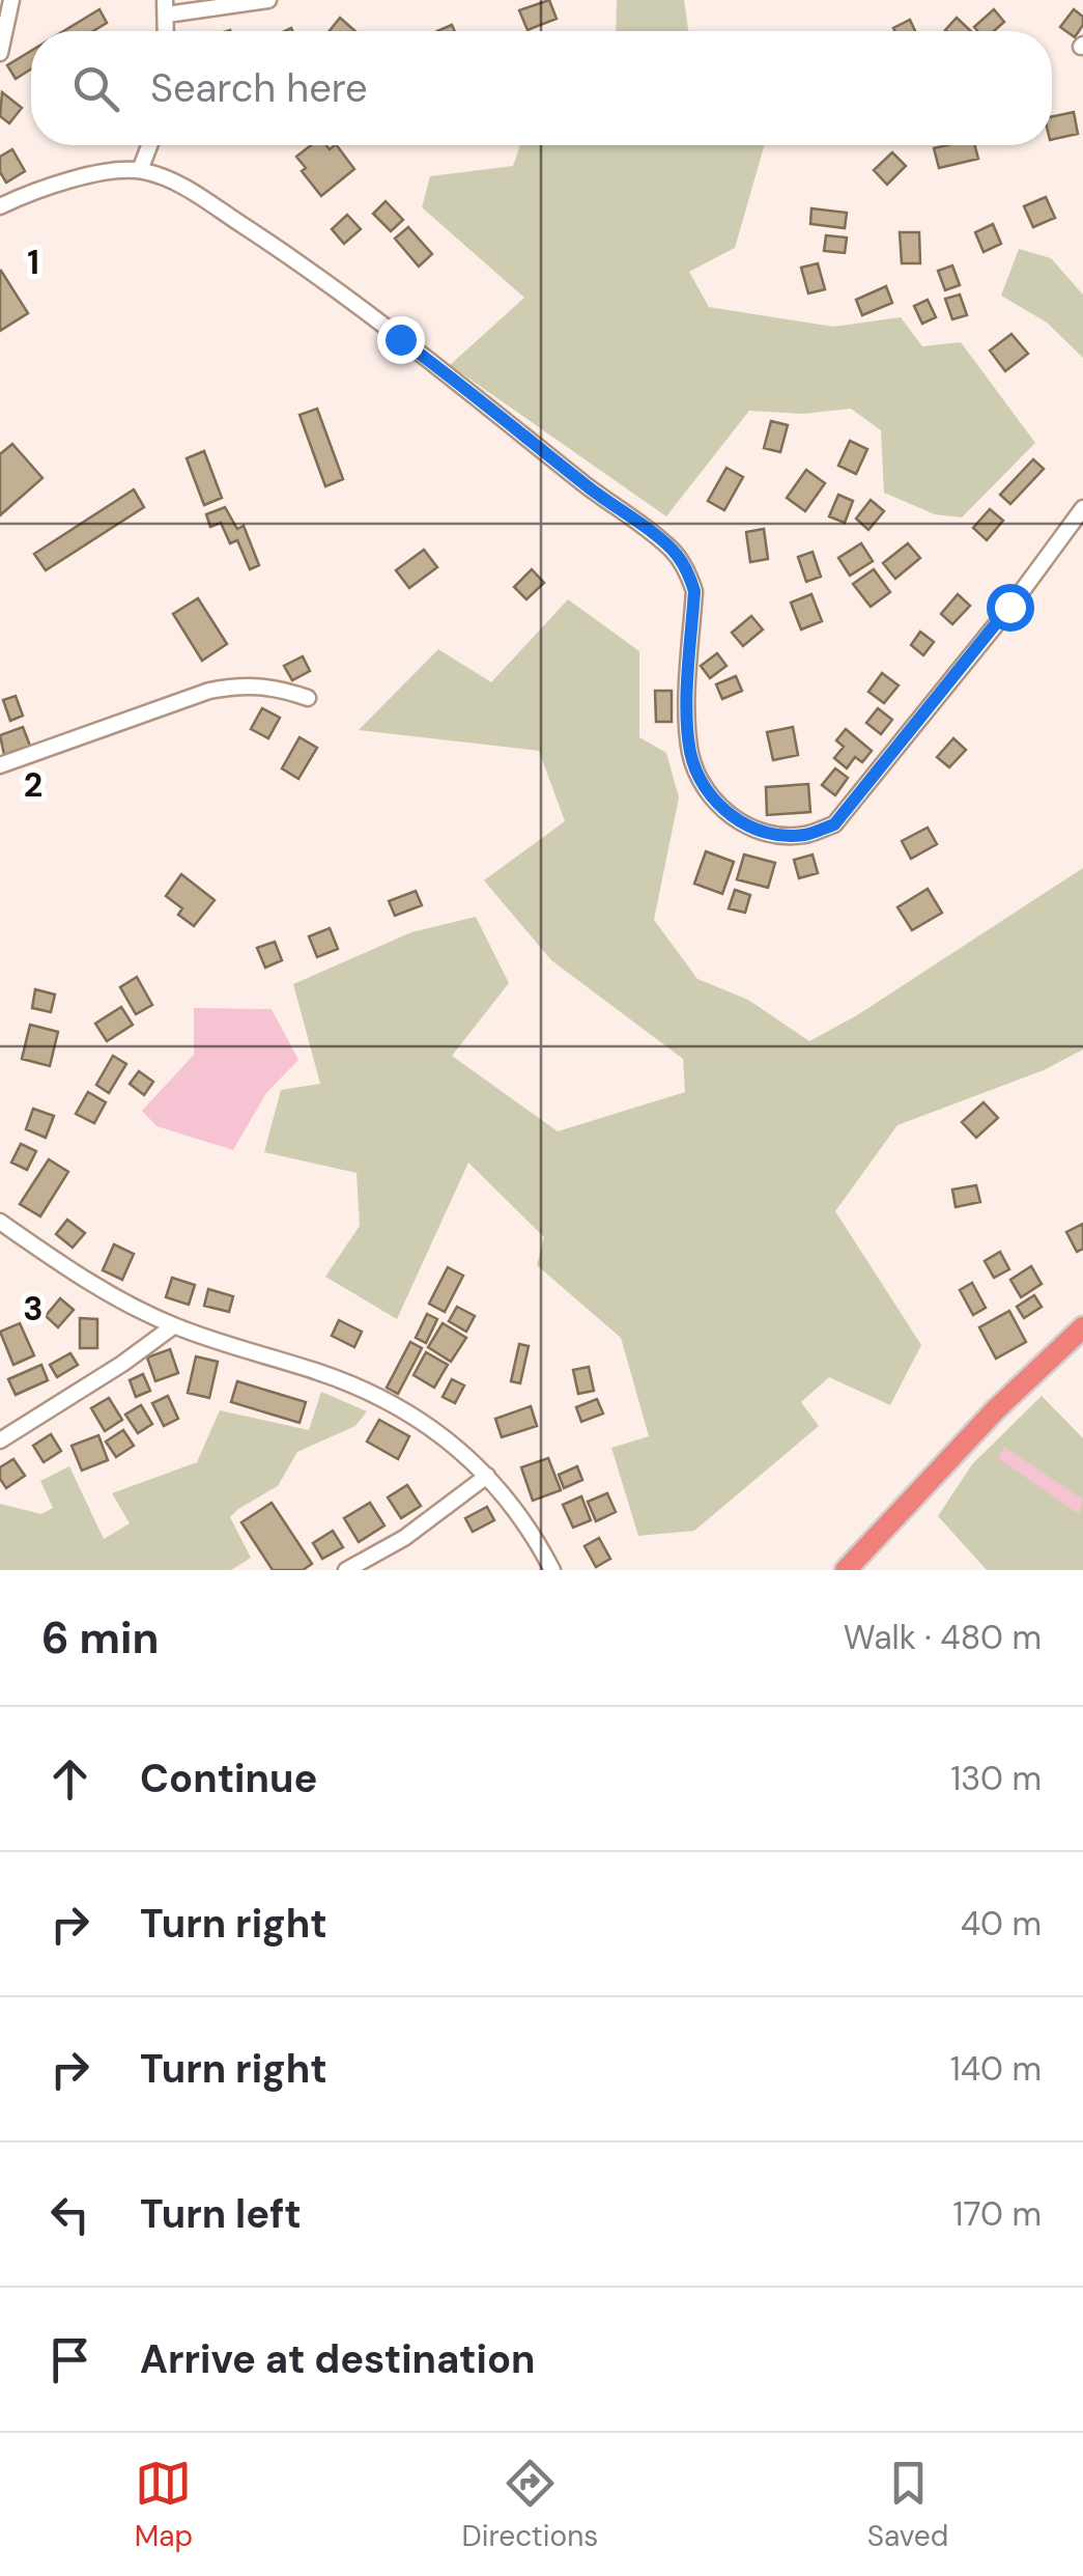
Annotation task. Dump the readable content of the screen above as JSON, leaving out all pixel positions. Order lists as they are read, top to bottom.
{
  "page": {
    "search": "Search here",
    "heading": ["6 min", "Walk · 480 m"],
    "list": [
      ["Continue", "130 m"],
      ["Turn right", "40 m"],
      ["Turn right", "140 m"],
      ["Turn left", "170 m"],
      "Arrive at destination"
    ],
    "nav": ["Map", "Directions", "Saved"]
  },
  "grid": {
    "rows": ["1", "2", "3"]
  }
}
